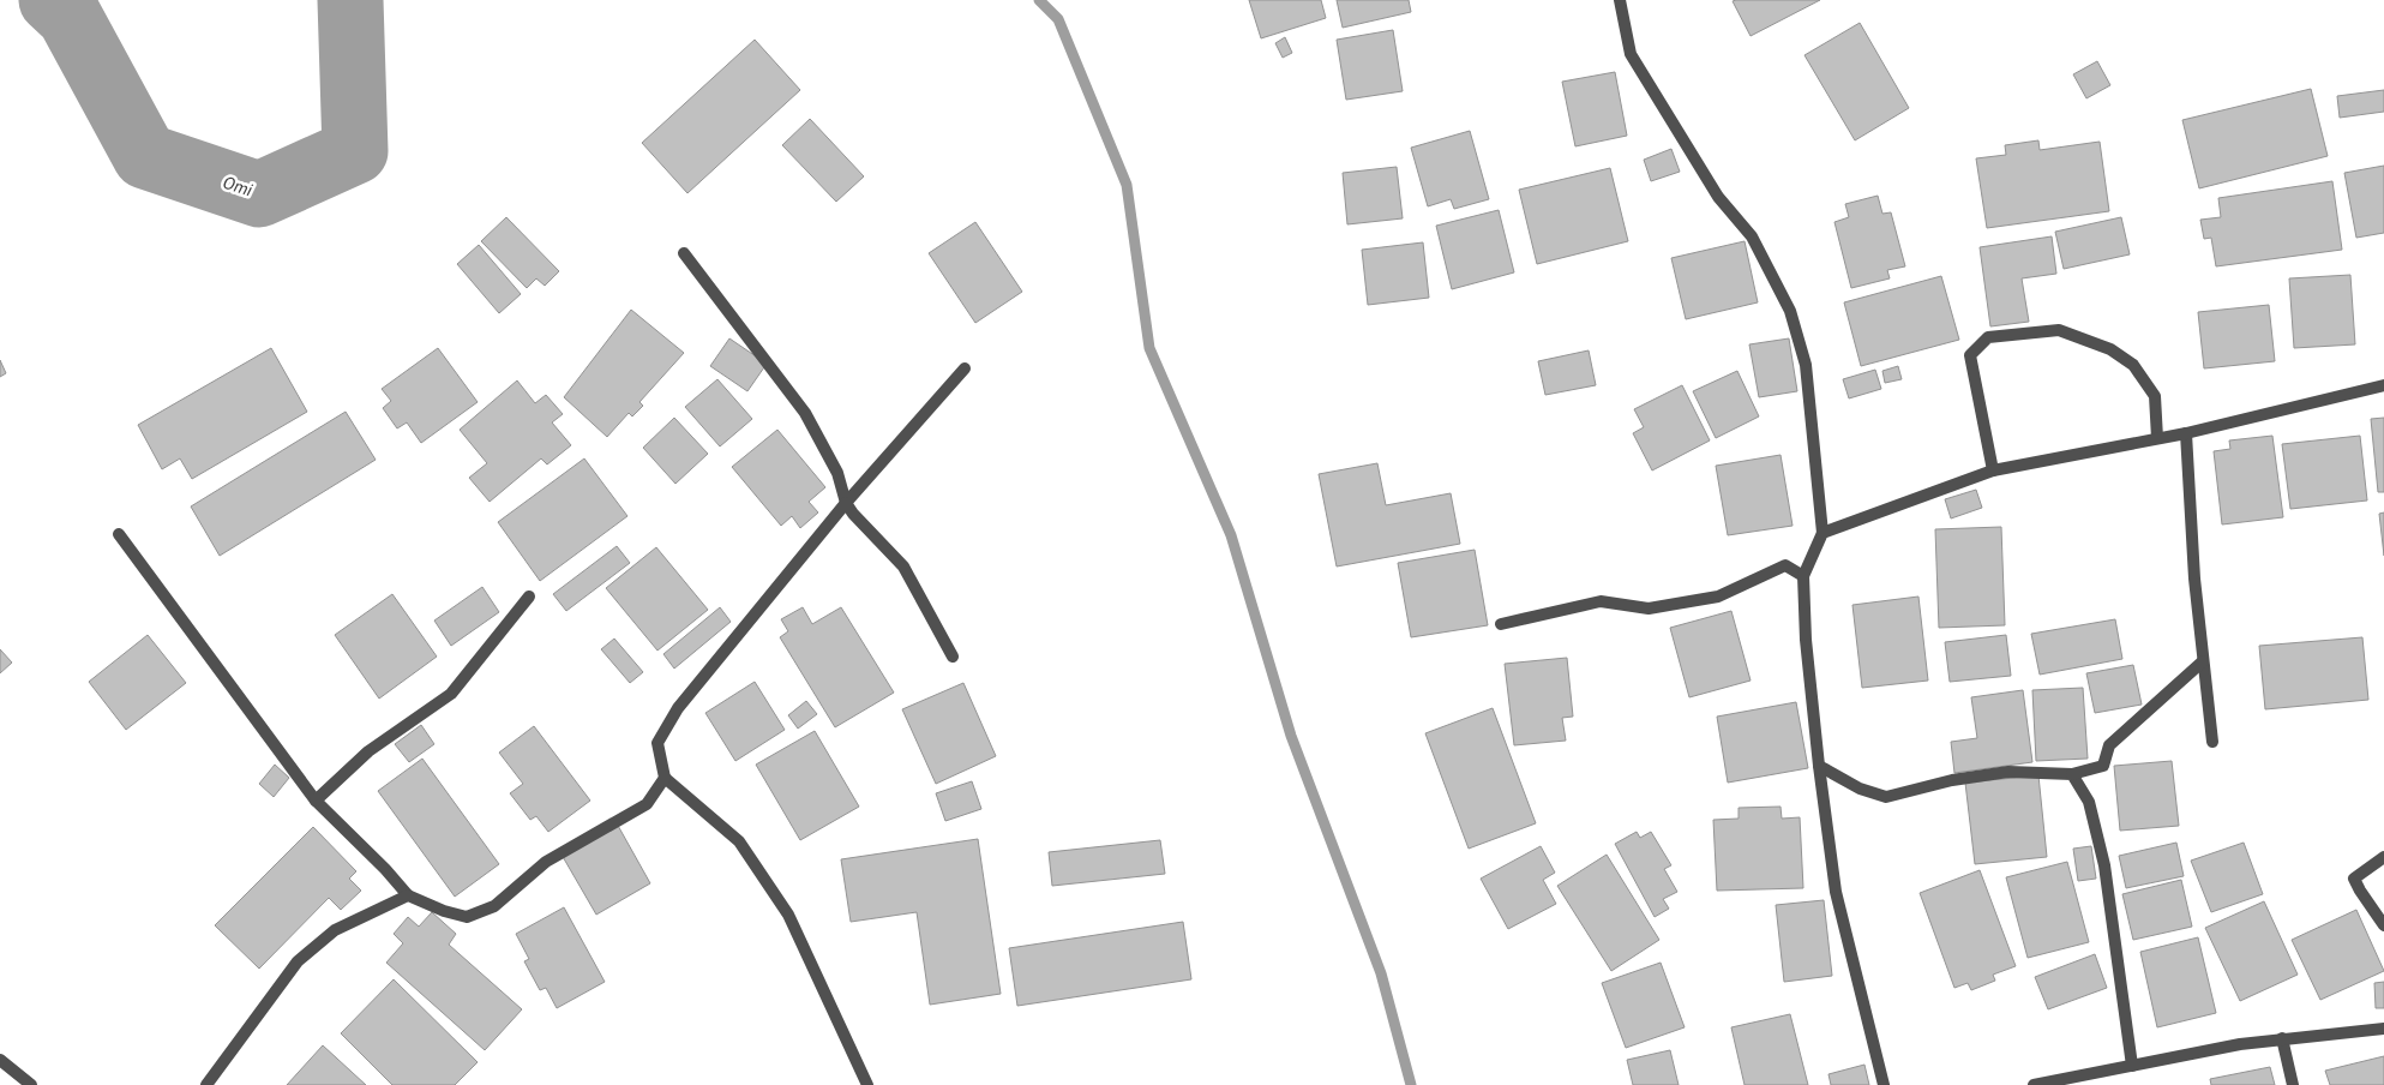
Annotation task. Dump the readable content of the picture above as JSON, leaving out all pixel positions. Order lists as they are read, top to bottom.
{
  "water": ["Omi"]
}
